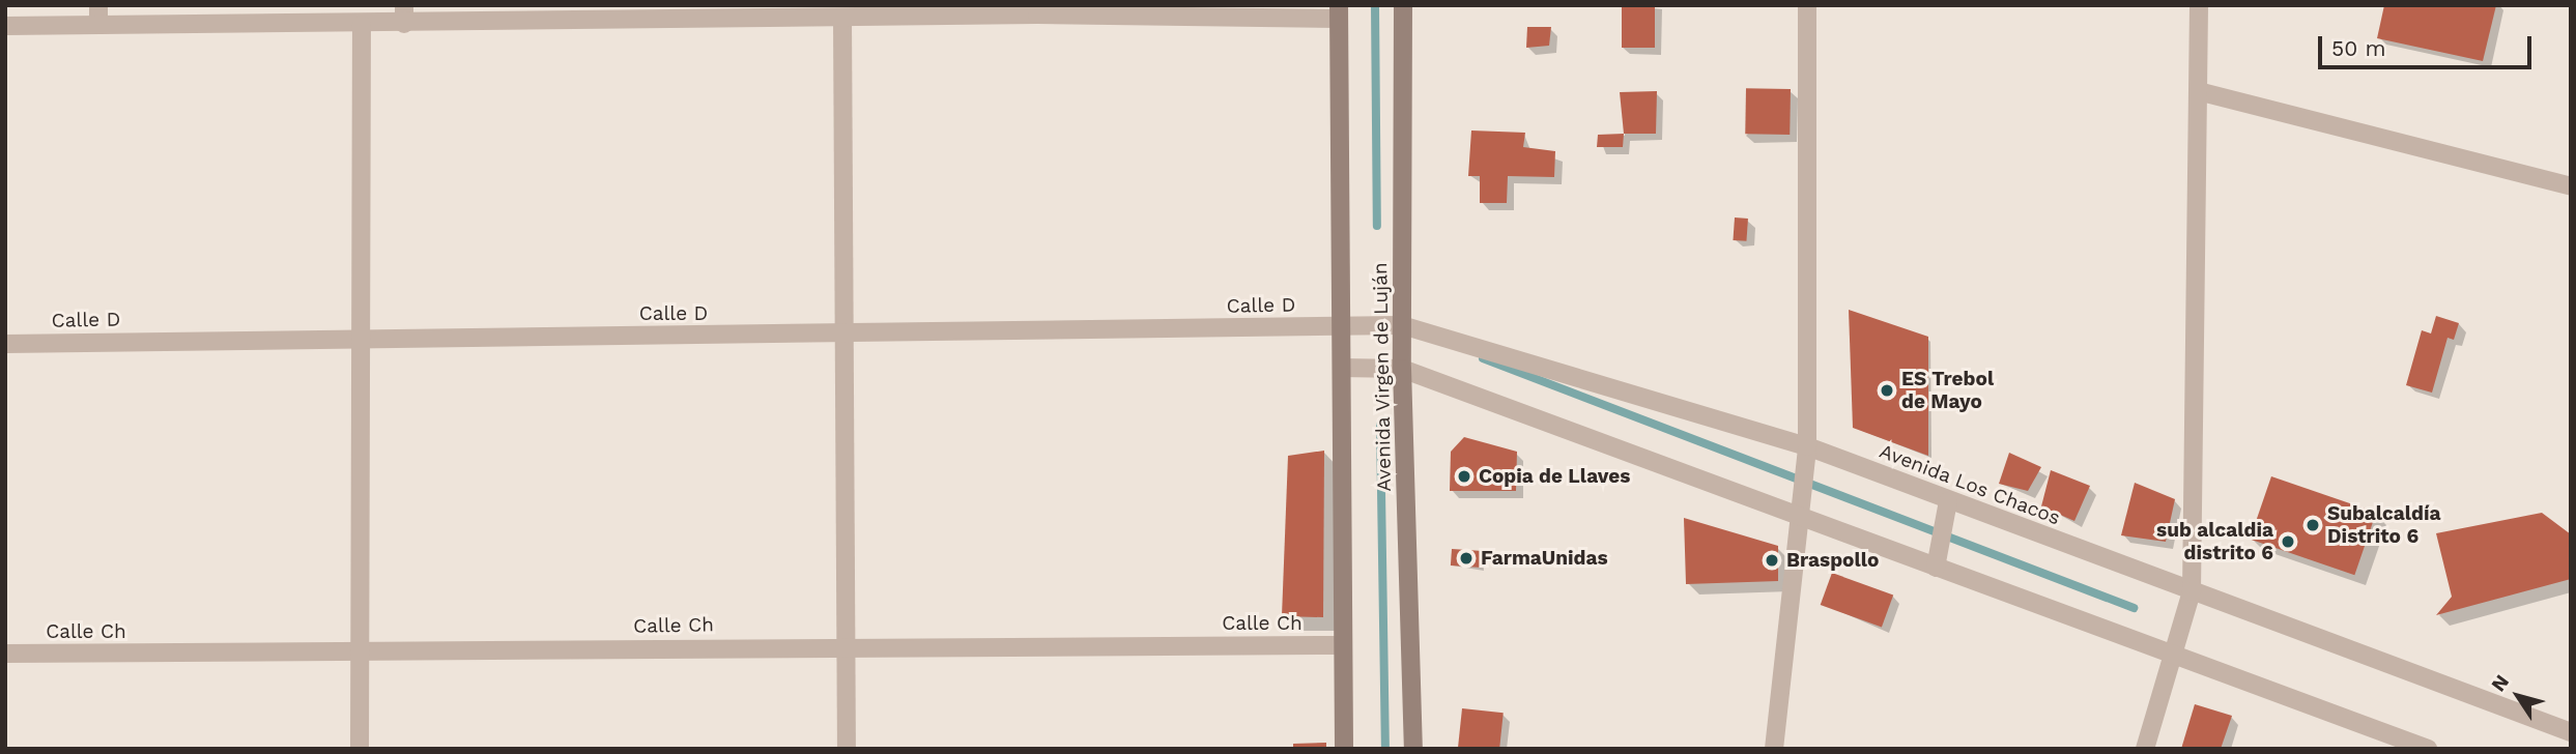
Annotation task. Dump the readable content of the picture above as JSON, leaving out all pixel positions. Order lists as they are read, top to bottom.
{
  "streets": {
    "main road": ["Avenida Virgen de Luján"],
    "street": ["Calle D", "Avenida Los Chacos", "Calle Ch"]
  },
  "crossings": [
    ["Calle D", "Avenida Virgen de Luján"],
    ["Calle D", "Avenida Los Chacos"],
    ["Avenida Virgen de Luján", "Avenida Los Chacos"],
    ["Avenida Virgen de Luján", "Calle Ch"]
  ],
  "places": [
    "ES Trebol de Mayo",
    "Copia de Llaves",
    "Subalcaldía Distrito 6",
    "sub alcaldia distrito 6",
    "FarmaUnidas",
    "Braspollo"
  ],
  "scale_bar": "50 m",
  "north": "top left"
}
